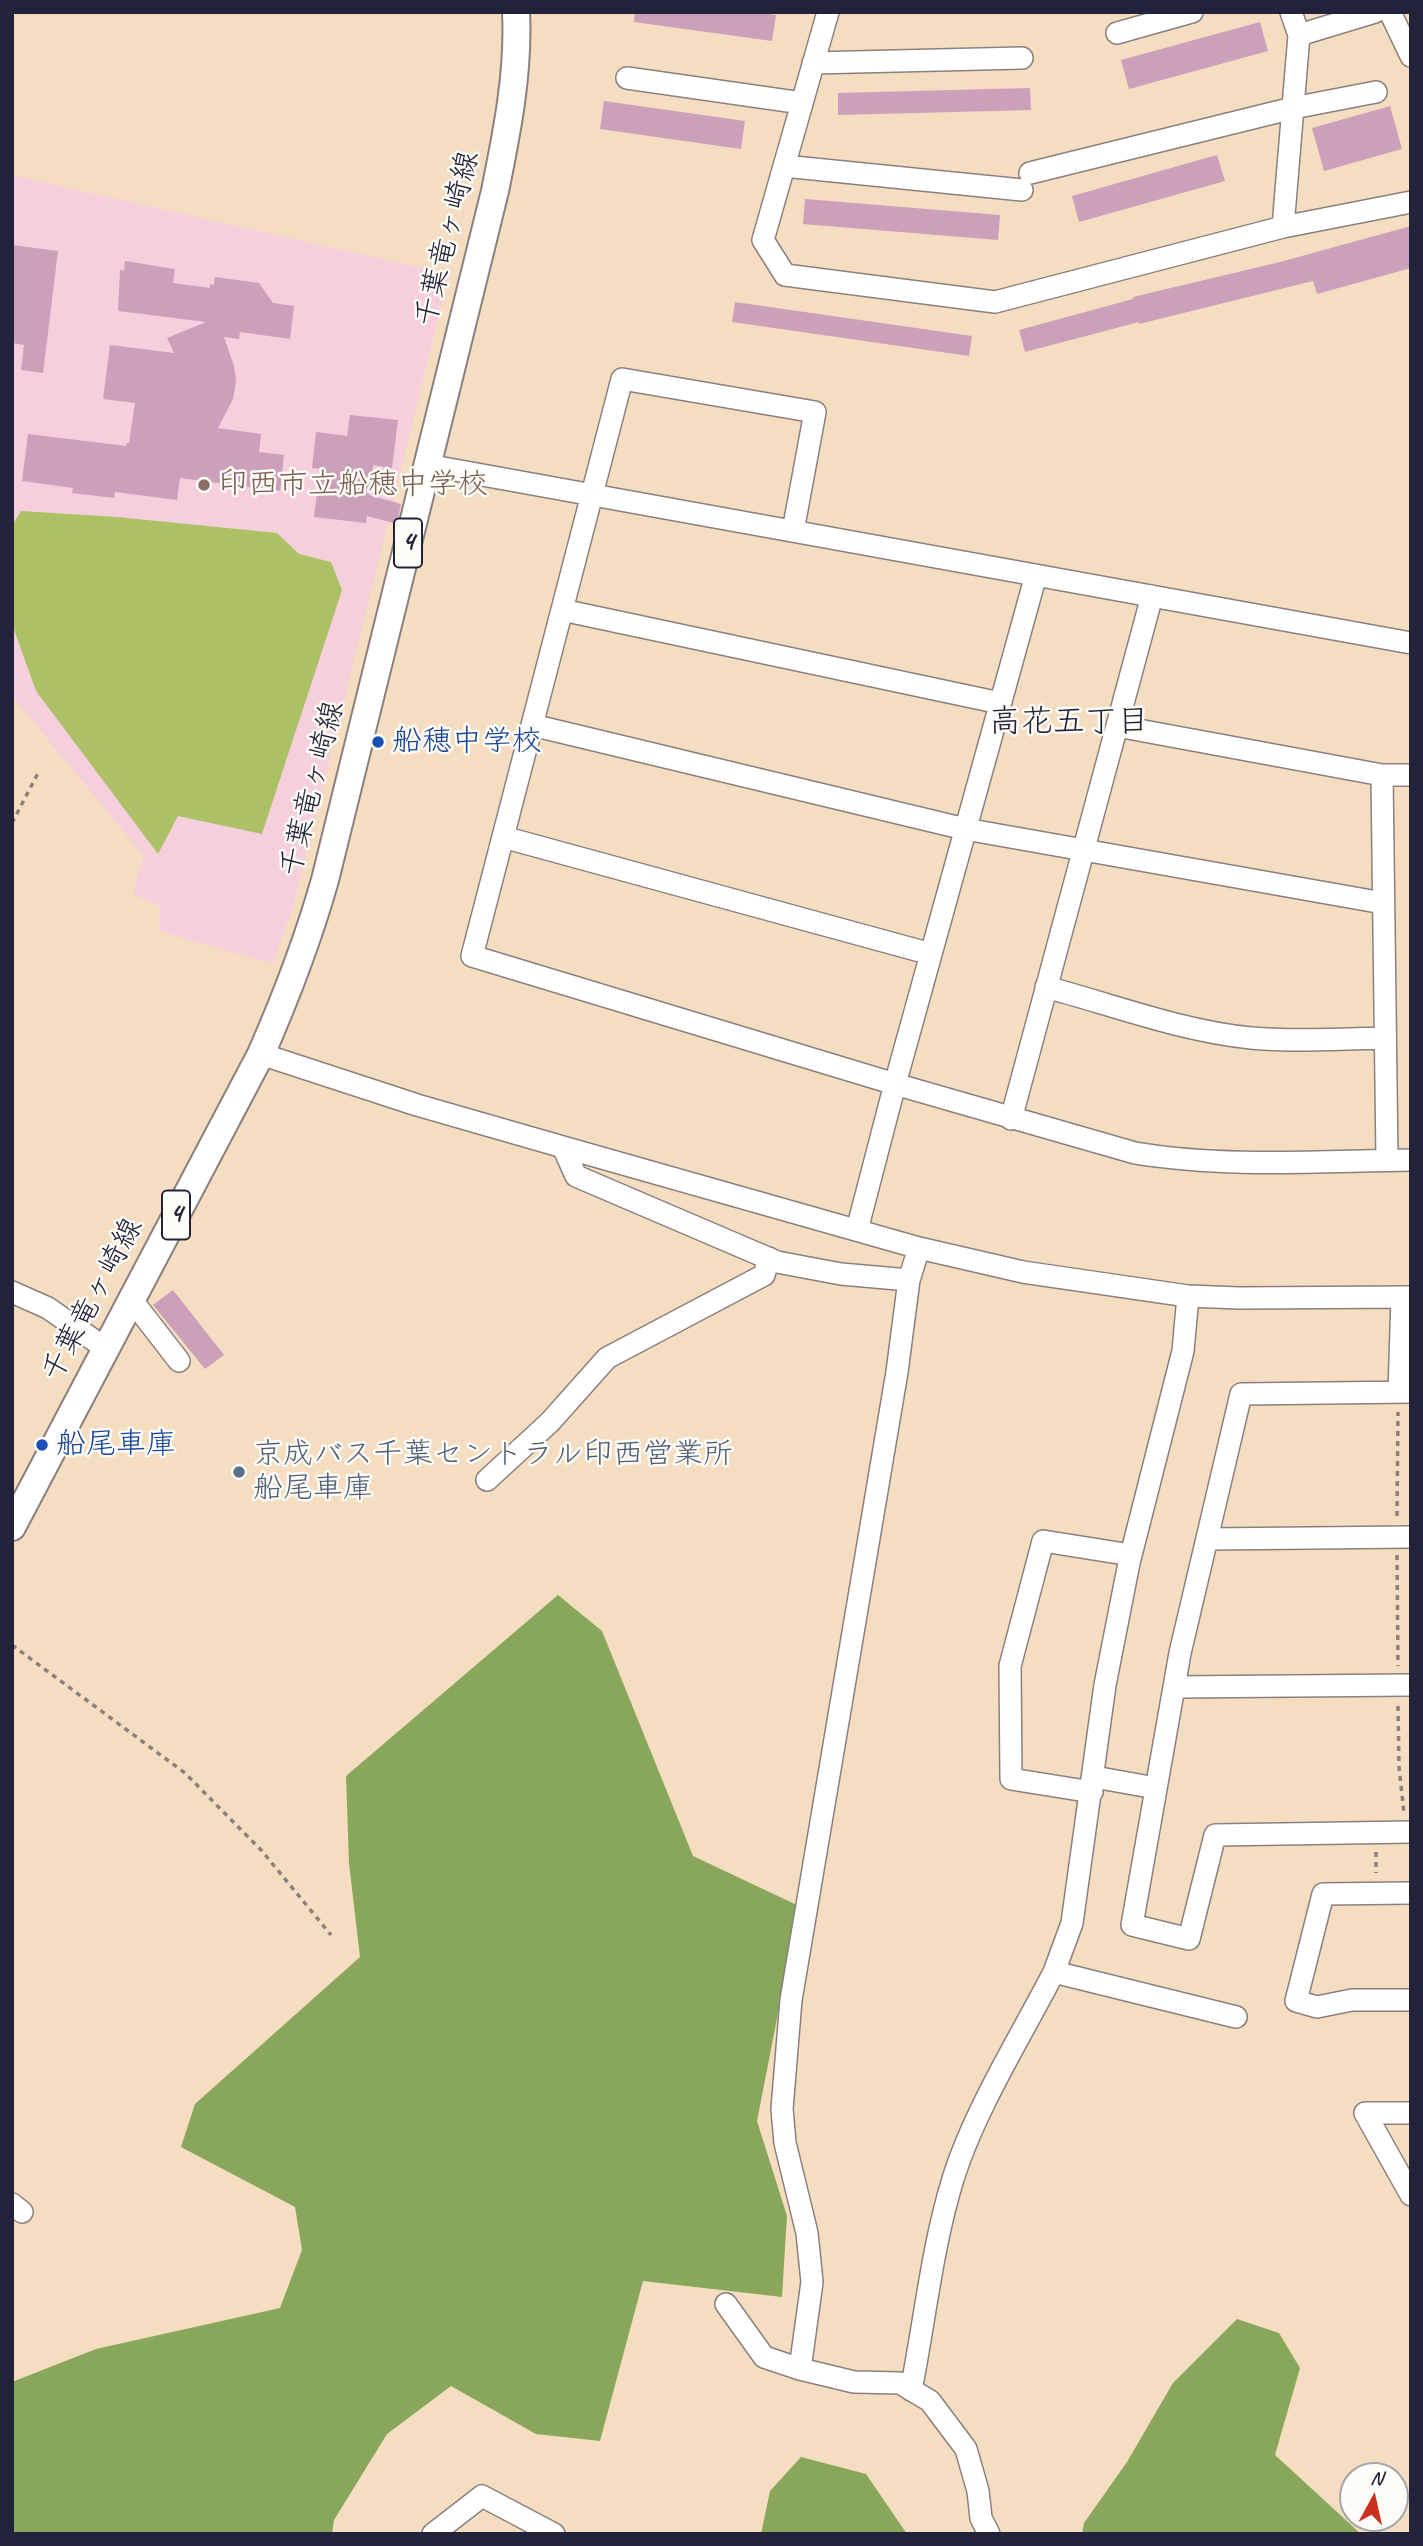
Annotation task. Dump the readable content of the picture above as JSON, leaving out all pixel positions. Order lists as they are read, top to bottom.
{
  "streets": {
    "main road": ["千葉竜ヶ崎線", "4"]
  },
  "districts": ["高花五丁目"],
  "places": [
    "印西市立船穂中学校",
    "船穂中学校",
    "船尾車庫",
    "京成バス千葉セントラル印西営業所 船尾車庫"
  ],
  "north": "top"
}
